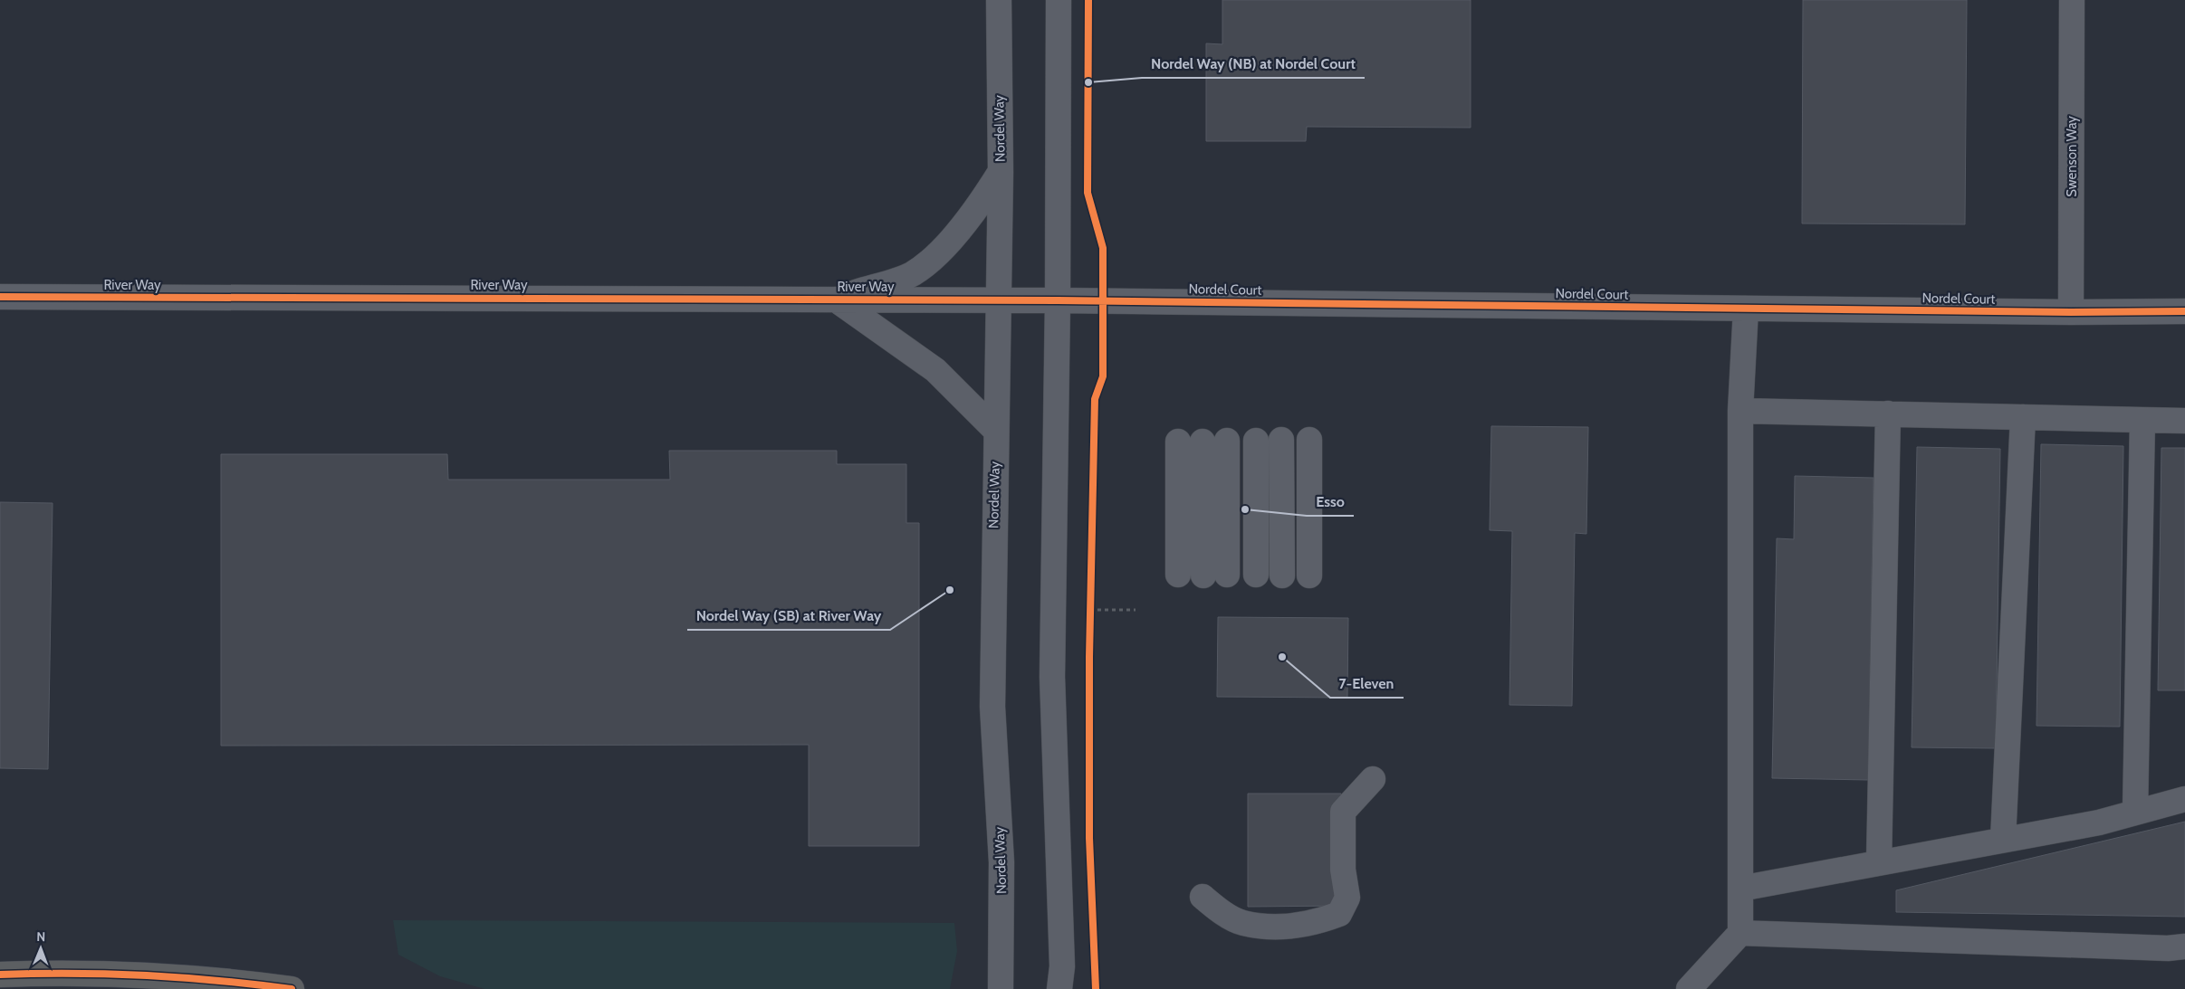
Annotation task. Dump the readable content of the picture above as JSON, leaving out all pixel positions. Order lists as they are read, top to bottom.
{
  "streets": {
    "street": [
      "Nordel Way",
      "Swenson Way",
      "River Way",
      "Nordel Court"
    ]
  },
  "crossings": [
    ["Nordel Way", "River Way"],
    ["Nordel Way", "Nordel Court"],
    ["Swenson Way", "Nordel Court"],
    ["River Way", "Nordel Court"]
  ],
  "places": [
    "Nordel Way (NB) at Nordel Court",
    "Esso",
    "Nordel Way (SB) at River Way",
    "7-Eleven"
  ],
  "north": "top"
}
